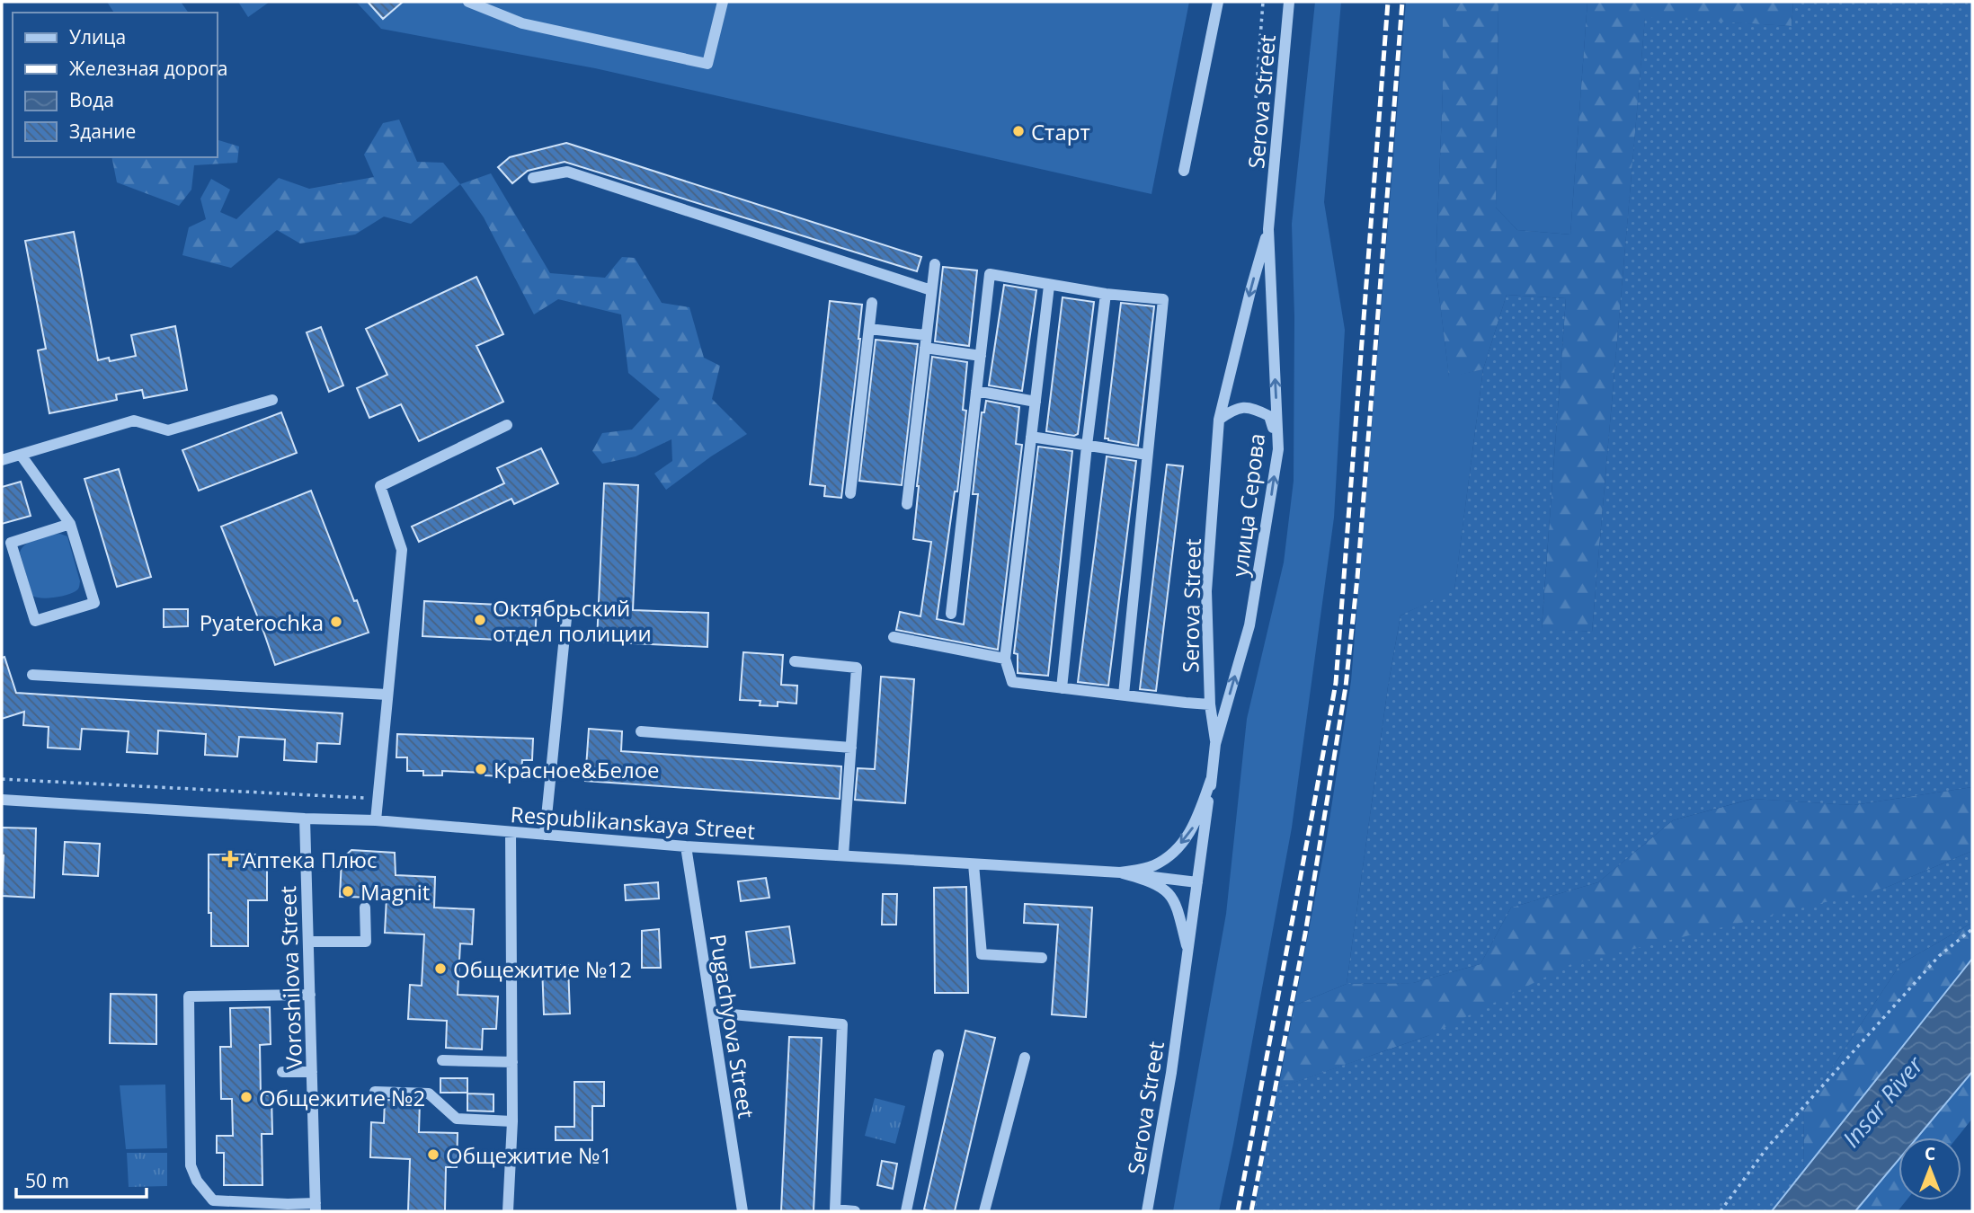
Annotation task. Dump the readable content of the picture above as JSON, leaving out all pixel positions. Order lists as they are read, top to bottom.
{
  "streets": {
    "street": [
      "Serova Street",
      "улица Серова",
      "Respublikanskaya Street",
      "Voroshilova Street",
      "Pugachyova Street"
    ]
  },
  "crossings": [
    ["Serova Street", "улица Серова"],
    ["Serova Street", "Respublikanskaya Street"],
    ["Respublikanskaya Street", "Voroshilova Street"],
    ["Respublikanskaya Street", "Pugachyova Street"]
  ],
  "one_way": ["улица Серова"],
  "water": ["Insar River"],
  "places": {
    "other": [
      "Старт",
      "Октябрьский отдел полиции",
      "Pyaterochka",
      "Красное&Белое",
      "Magnit",
      "Общежитие №12",
      "Общежитие №2",
      "Общежитие №1"
    ],
    "health": ["Аптека Плюс"]
  },
  "legend": [
    "Улица",
    "Железная дорога",
    "Вода",
    "Здание"
  ],
  "scale_bar": "50 m",
  "north": "top"
}
